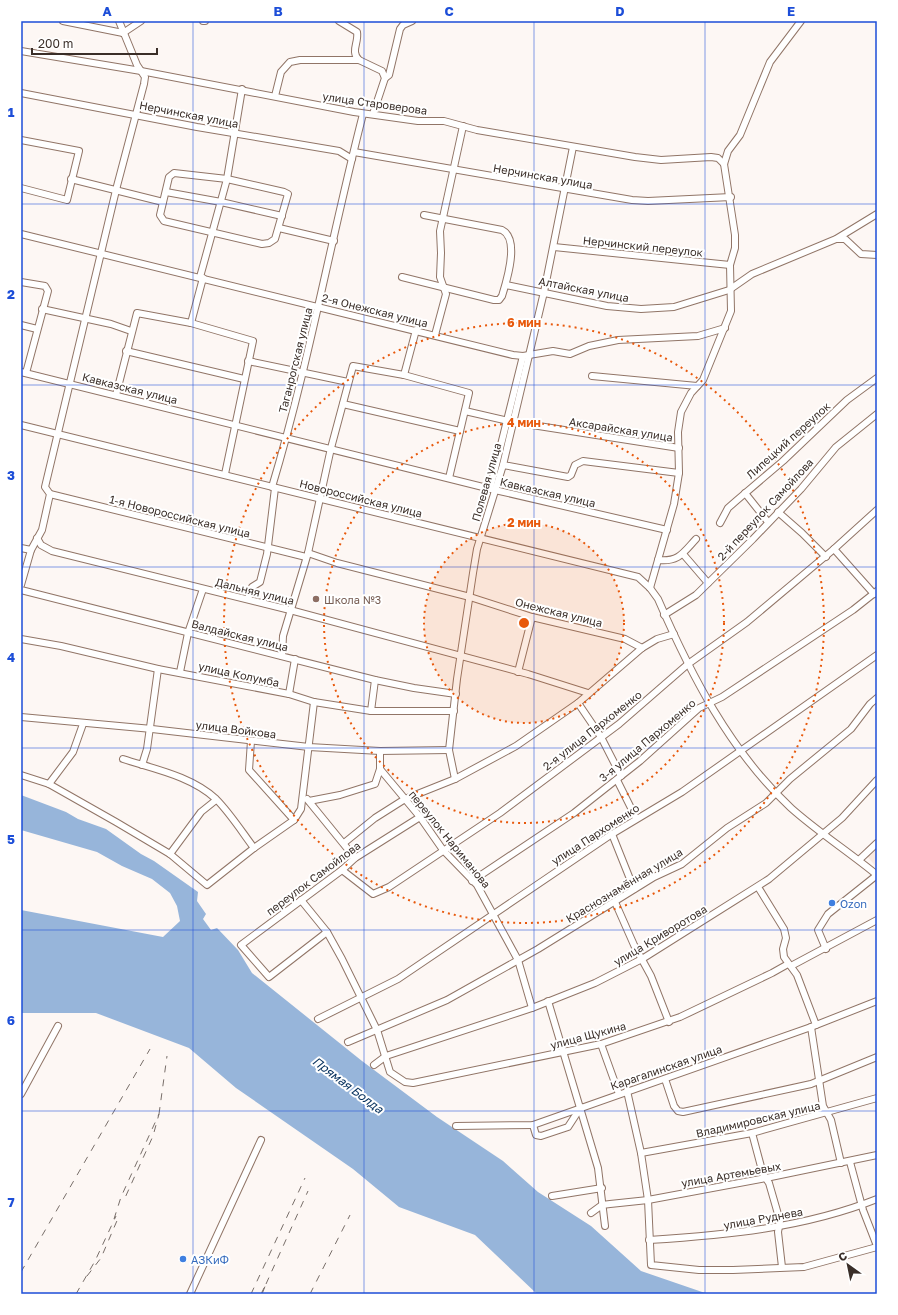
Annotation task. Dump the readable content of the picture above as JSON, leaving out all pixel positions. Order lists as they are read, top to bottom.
{
  "streets": {
    "street": [
      "улица Староверова",
      "Нерчинская улица",
      "Нерчинский переулок",
      "Алтайская улица",
      "2-я Онежская улица",
      "Таганрогская улица",
      "Кавказская улица",
      "Аксарайская улица",
      "Липецкий переулок",
      "Полевая улица",
      "Новороссийская улица",
      "2-й переулок Самойлова",
      "1-я Новороссийская улица",
      "Дальняя улица",
      "Онежская улица",
      "Валдайская улица",
      "улица Колумба",
      "улица Войкова",
      "2-я улица Пархоменко",
      "3-я улица Пархоменко",
      "улица Пархоменко",
      "переулок Нариманова",
      "переулок Самойлова",
      "Краснознамённая улица",
      "улица Криворотова",
      "улица Щукина",
      "Карагалинская улица",
      "Владимировская улица",
      "улица Артемьевых",
      "улица Руднева"
    ]
  },
  "crossings": [
    ["улица Староверова", "Таганрогская улица"],
    ["Нерчинская улица", "Таганрогская улица"],
    ["2-я Онежская улица", "Таганрогская улица"],
    ["Таганрогская улица", "Кавказская улица"],
    ["Таганрогская улица", "Новороссийская улица"],
    ["Таганрогская улица", "1-я Новороссийская улица"],
    ["Таганрогская улица", "Дальняя улица"],
    ["Кавказская улица", "Полевая улица"],
    ["Аксарайская улица", "Полевая улица"],
    ["Полевая улица", "Новороссийская улица"],
    ["Полевая улица", "1-я Новороссийская улица"],
    ["Полевая улица", "Дальняя улица"],
    ["Полевая улица", "Онежская улица"],
    ["Полевая улица", "Валдайская улица"],
    ["Полевая улица", "улица Колумба"],
    ["Полевая улица", "улица Войкова"],
    ["Новороссийская улица", "2-й переулок Самойлова"],
    ["Новороссийская улица", "2-я улица Пархоменко"],
    ["Новороссийская улица", "3-я улица Пархоменко"],
    ["Новороссийская улица", "улица Пархоменко"],
    ["Новороссийская улица", "Краснознамённая улица"],
    ["Новороссийская улица", "улица Криворотова"],
    ["1-я Новороссийская улица", "Онежская улица"],
    ["2-я улица Пархоменко", "переулок Нариманова"],
    ["2-я улица Пархоменко", "переулок Самойлова"],
    ["3-я улица Пархоменко", "переулок Нариманова"],
    ["улица Пархоменко", "переулок Нариманова"],
    ["переулок Нариманова", "переулок Самойлова"],
    ["переулок Нариманова", "Краснознамённая улица"],
    ["переулок Нариманова", "улица Криворотова"],
    ["улица Криворотова", "улица Щукина"]
  ],
  "water": ["Прямая Болда"],
  "places": ["Школа №3", "Ozon", "АЗКиФ"],
  "scale_bar": "200 m",
  "north": "top left",
  "grid": {
    "columns": [
      "A",
      "B",
      "C",
      "D",
      "E"
    ],
    "rows": [
      "1",
      "2",
      "3",
      "4",
      "5",
      "6",
      "7"
    ]
  },
  "rings": ["6 мин", "4 мин", "2 мин"]
}
